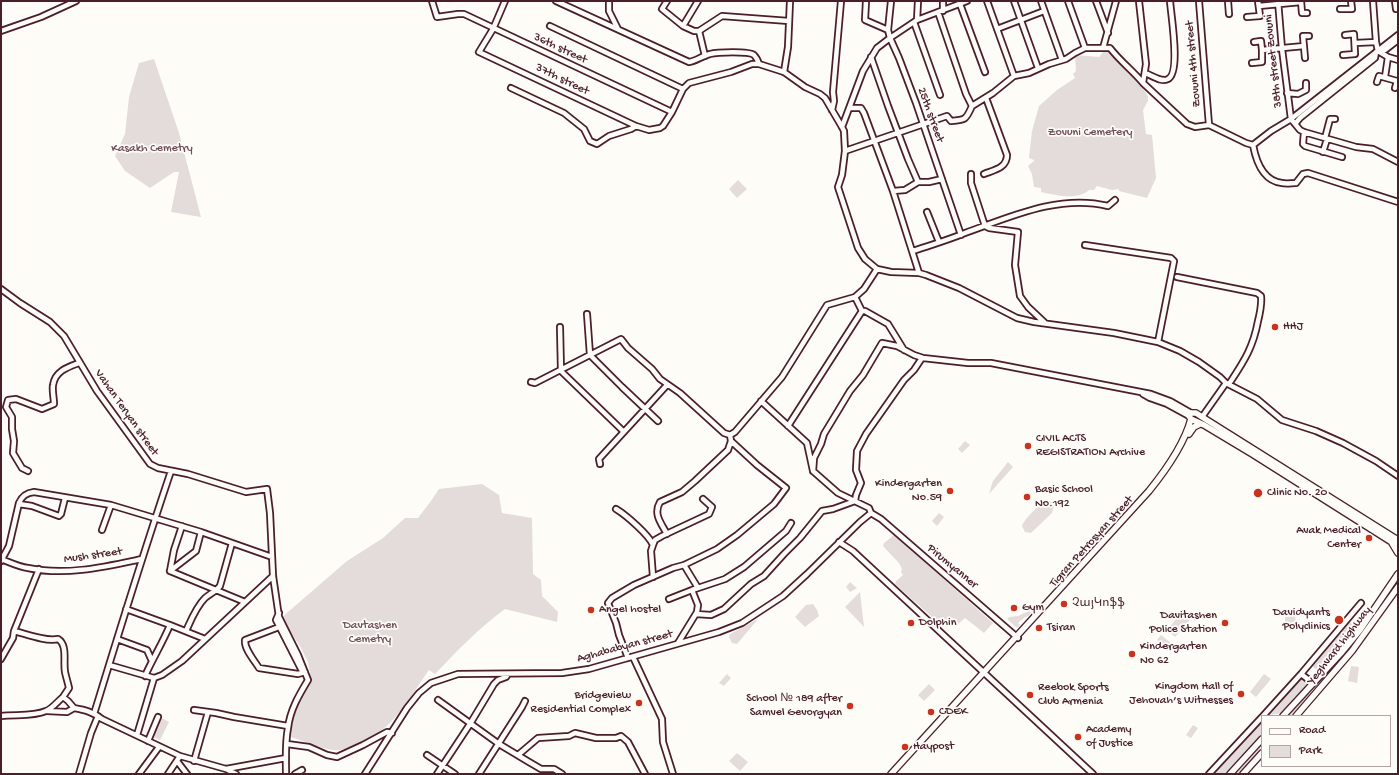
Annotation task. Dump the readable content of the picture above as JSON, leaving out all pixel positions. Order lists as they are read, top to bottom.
{
  "streets": {
    "main road": ["Tigran Petrosyan street", "Yeghvard highway"],
    "street": [
      "36th street",
      "38th street Zovuni",
      "Zovuni 4th street",
      "37th street",
      "25th street",
      "Vahan Teryan street",
      "Mush street",
      "Pirumyanner",
      "Aghababyan street"
    ]
  },
  "crossings": [
    ["36th street", "37th street"],
    ["Tigran Petrosyan street", "Pirumyanner"],
    ["Pirumyanner", "Aghababyan street"]
  ],
  "parks": ["Zovuni Cemetery", "Kasakh Cemetry", "Davtashen Cemetry"],
  "places": [
    "HHJ",
    "CIVIL ACTS REGISTRATION Archive",
    "Kindergarten No.59",
    "Clinic No. 20",
    "Basic School No.192",
    "Avak Medical Center",
    "ՉայԿոֆֆ",
    "Gym",
    "Angel hostel",
    "Davidyants Polyclinics",
    "Dolphin",
    "Davitashen Police Station",
    "Tsiran",
    "Kindergarten No 62",
    "Kingdom Hall of Jehovah’s Witnesses",
    "Reebok Sports Club Armenia",
    "Bridgeview Residential Complex",
    "School № 189 after Samvel Gevorgyan",
    "CDEK",
    "Academy of Justice",
    "Haypost"
  ],
  "legend": ["Road", "Park"]
}
